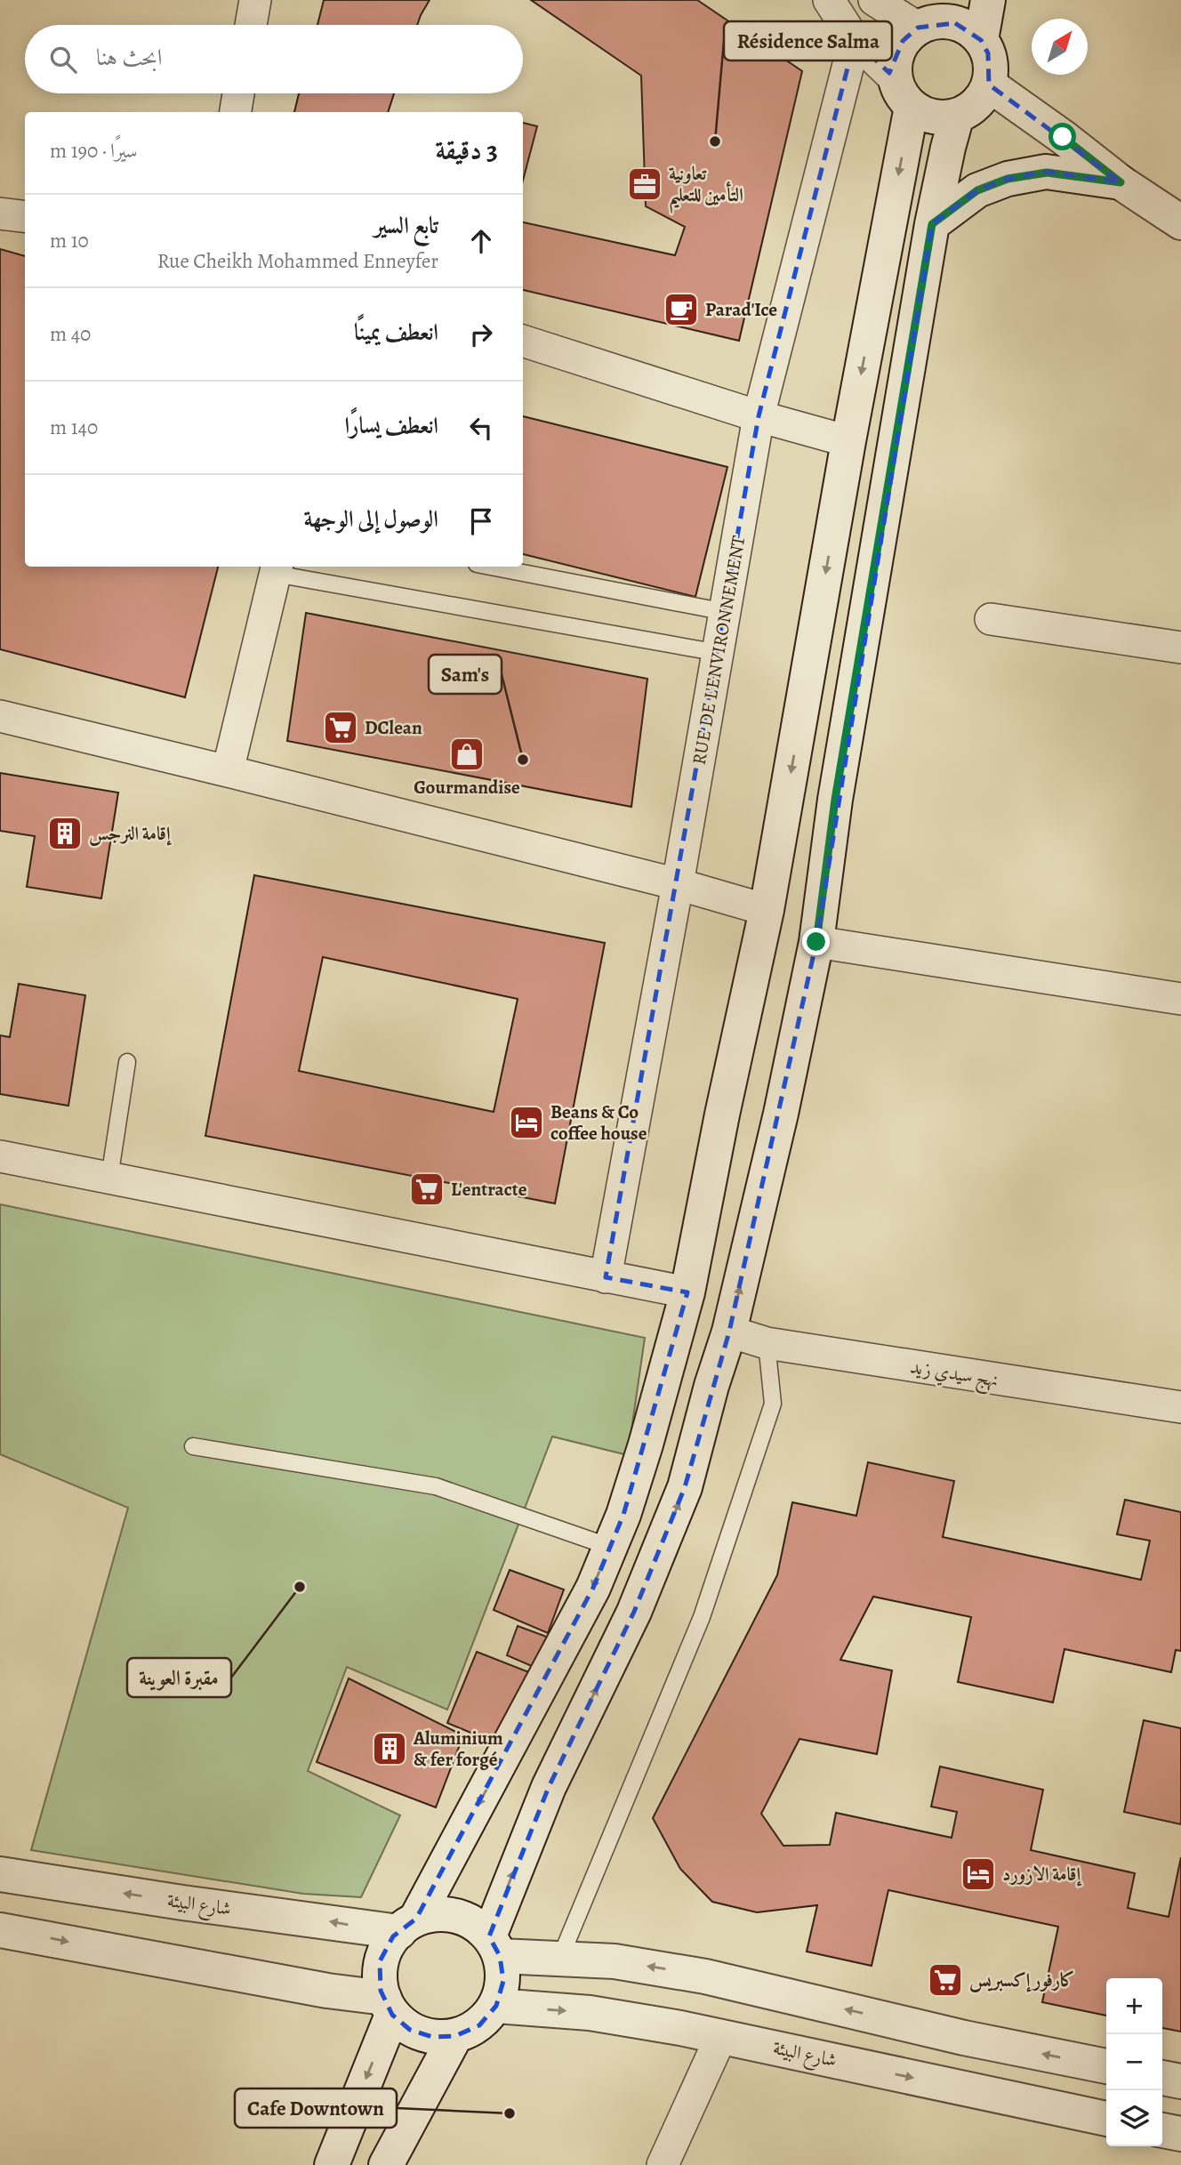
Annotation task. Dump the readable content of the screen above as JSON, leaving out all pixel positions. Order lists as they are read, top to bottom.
{
  "streets": {
    "main road": ["شارع البيئة"],
    "street": ["RUE DE L'ENVIRONNEMENT", "نهج سيدي زيد"]
  },
  "places": {
    "other": [
      "Résidence Salma",
      "Sam's",
      "مقبرة العوينة",
      "Cafe Downtown"
    ],
    "office": ["تعاونية التأمين للتعليم"],
    "cafe": ["Parad'Ice"],
    "supermarket": ["DClean", "L'entracte", "كارفور إكسبريس"],
    "shop": ["Gourmandise"],
    "building": ["إقامة النرجس", "Aluminium & fer forgé"],
    "hotel": ["Beans & Co coffee house", "إقامة الازورد"]
  },
  "north": "top right",
  "page": {
    "search": "ابحث هنا",
    "heading": ["3 دقيقة", "سيرًا · 190 m"],
    "list": [
      ["تابع السير", "Rue Cheikh Mohammed Enneyfer", "10 m"],
      ["انعطف يمينًا", "40 m"],
      ["انعطف يسارًا", "140 m"],
      "الوصول إلى الوجهة"
    ],
    "map_buttons": ["+", "−"]
  }
}
